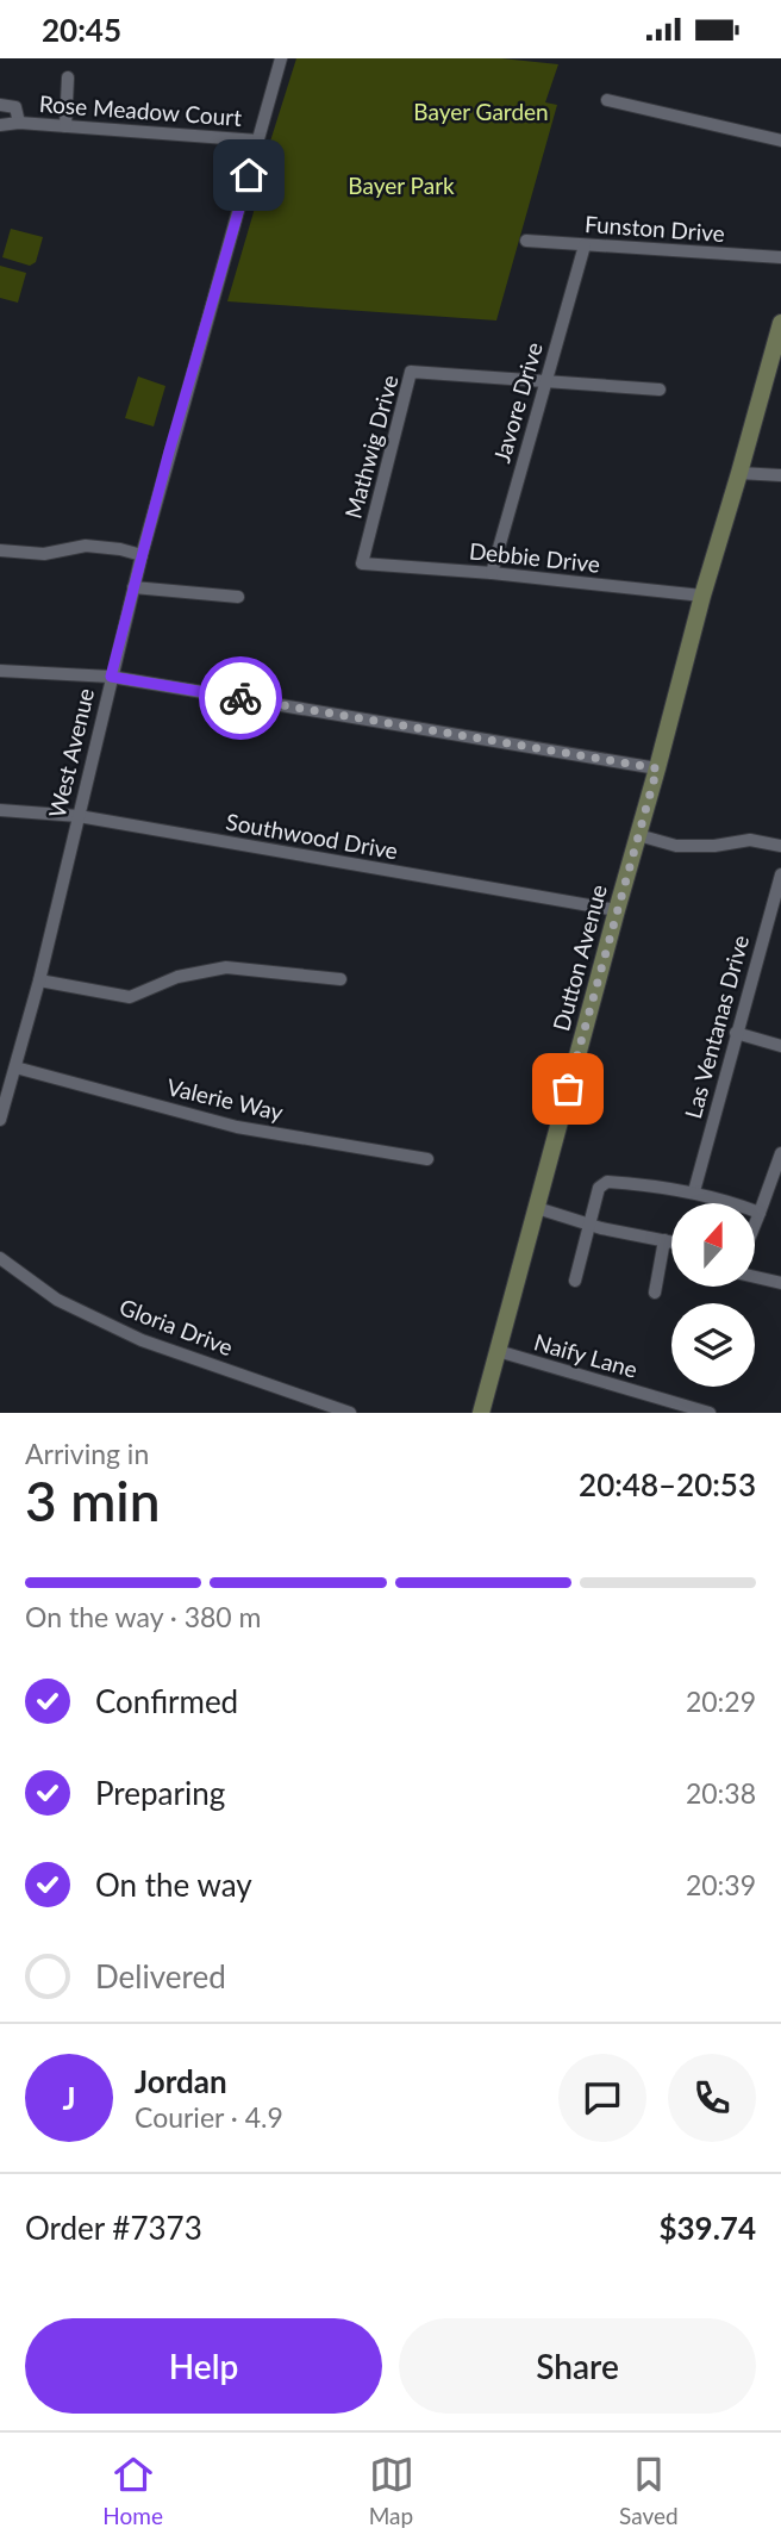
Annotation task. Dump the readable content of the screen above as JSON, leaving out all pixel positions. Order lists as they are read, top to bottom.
{
  "streets": {
    "main road": ["Dutton Avenue"],
    "street": [
      "Rose Meadow Court",
      "Funston Drive",
      "Javore Drive",
      "Mathwig Drive",
      "Debbie Drive",
      "West Avenue",
      "Southwood Drive",
      "Las Ventanas Drive",
      "Valerie Way",
      "Gloria Drive",
      "Naify Lane"
    ]
  },
  "crossings": [
    ["Rose Meadow Court", "West Avenue"],
    ["Funston Drive", "Javore Drive"],
    ["Javore Drive", "Mathwig Drive"],
    ["Javore Drive", "Debbie Drive"],
    ["Mathwig Drive", "Debbie Drive"],
    ["Debbie Drive", "Dutton Avenue"],
    ["West Avenue", "Southwood Drive"],
    ["West Avenue", "Valerie Way"],
    ["Southwood Drive", "Dutton Avenue"],
    ["Dutton Avenue", "Naify Lane"]
  ],
  "parks": ["Bayer Garden", "Bayer Park"],
  "north": "top",
  "page": {
    "status": "20:45",
    "heading": ["3 min", "Arriving in", "20:48–20:53"],
    "panel": [
      "Jordan",
      "Courier · 4.9",
      "Order #7373",
      "$39.74"
    ],
    "bar": "On the way · 380 m",
    "list": [
      ["Confirmed", "20:29"],
      ["Preparing", "20:38"],
      ["On the way", "20:39"],
      "Delivered"
    ],
    "round": "J",
    "buttons": ["Help", "Share"],
    "tabs": ["Home", "Map", "Saved"]
  }
}
